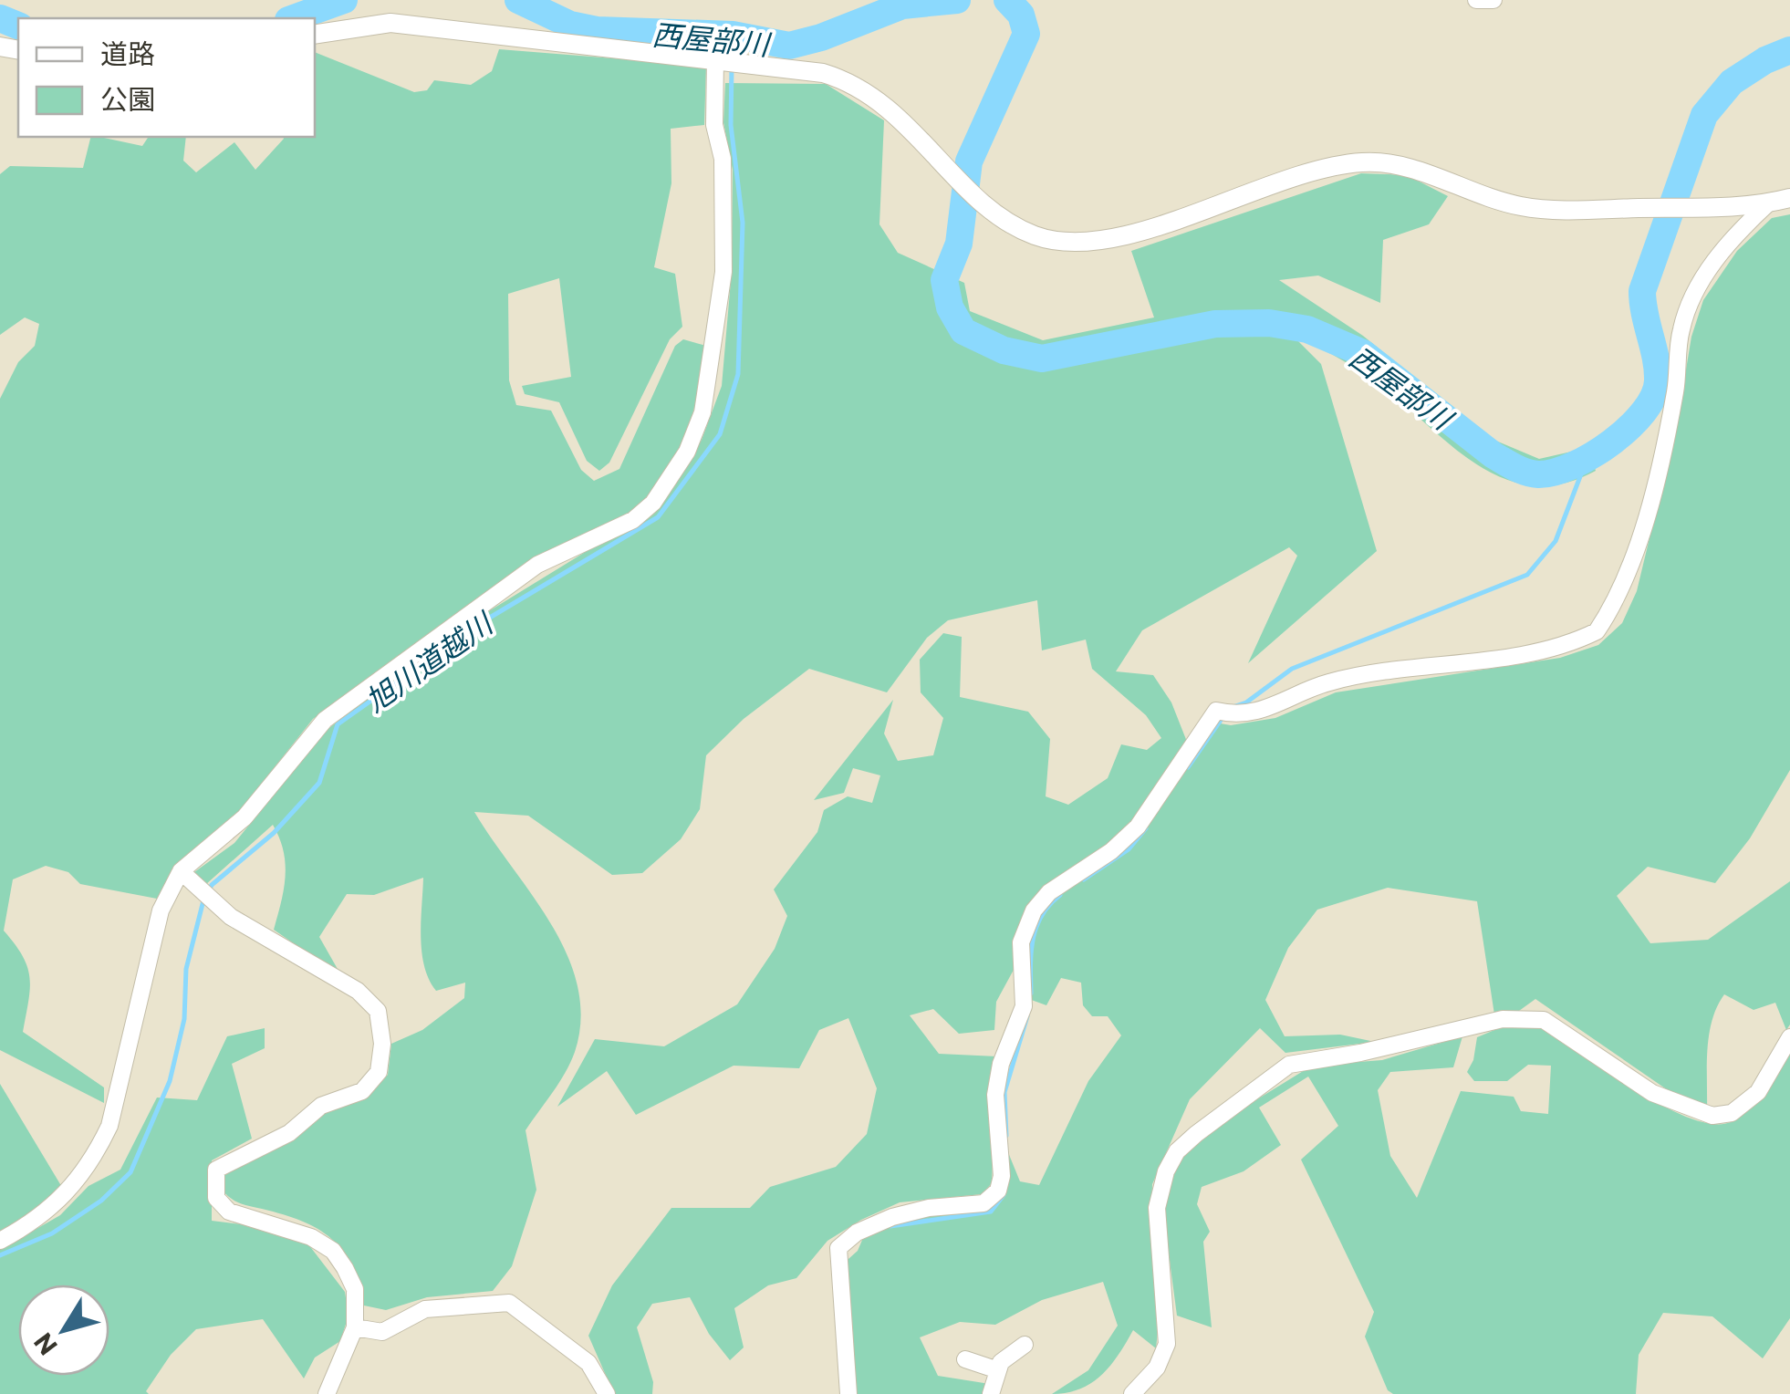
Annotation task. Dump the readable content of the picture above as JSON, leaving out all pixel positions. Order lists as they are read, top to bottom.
{
  "water": ["西屋部川", "旭川道越川"],
  "legend": ["道路", "公園"],
  "north": "bottom left"
}
